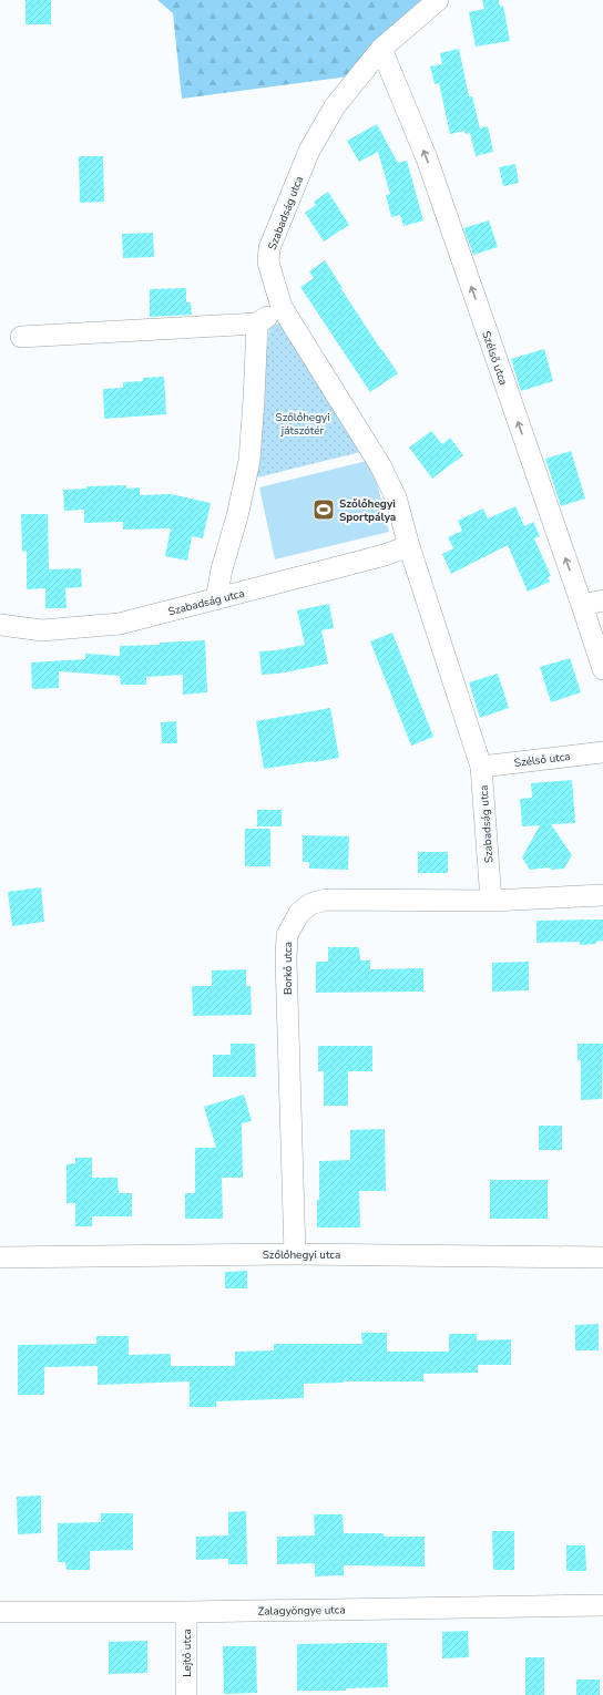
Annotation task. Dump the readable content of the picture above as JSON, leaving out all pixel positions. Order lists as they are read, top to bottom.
{
  "streets": {
    "street": [
      "Szabadság utca",
      "Szélső utca",
      "Borkő utca",
      "Szőlőhegyi utca",
      "Zalagyöngye utca",
      "Lejtő utca"
    ]
  },
  "crossings": [
    ["Szabadság utca", "Szélső utca"],
    ["Szabadság utca", "Borkő utca"],
    ["Borkő utca", "Szőlőhegyi utca"],
    ["Zalagyöngye utca", "Lejtő utca"]
  ],
  "one_way": ["Szélső utca"],
  "parks": ["Szőlőhegyi játszótér"],
  "places": {
    "sports": ["Szőlőhegyi Sportpálya"]
  }
}
